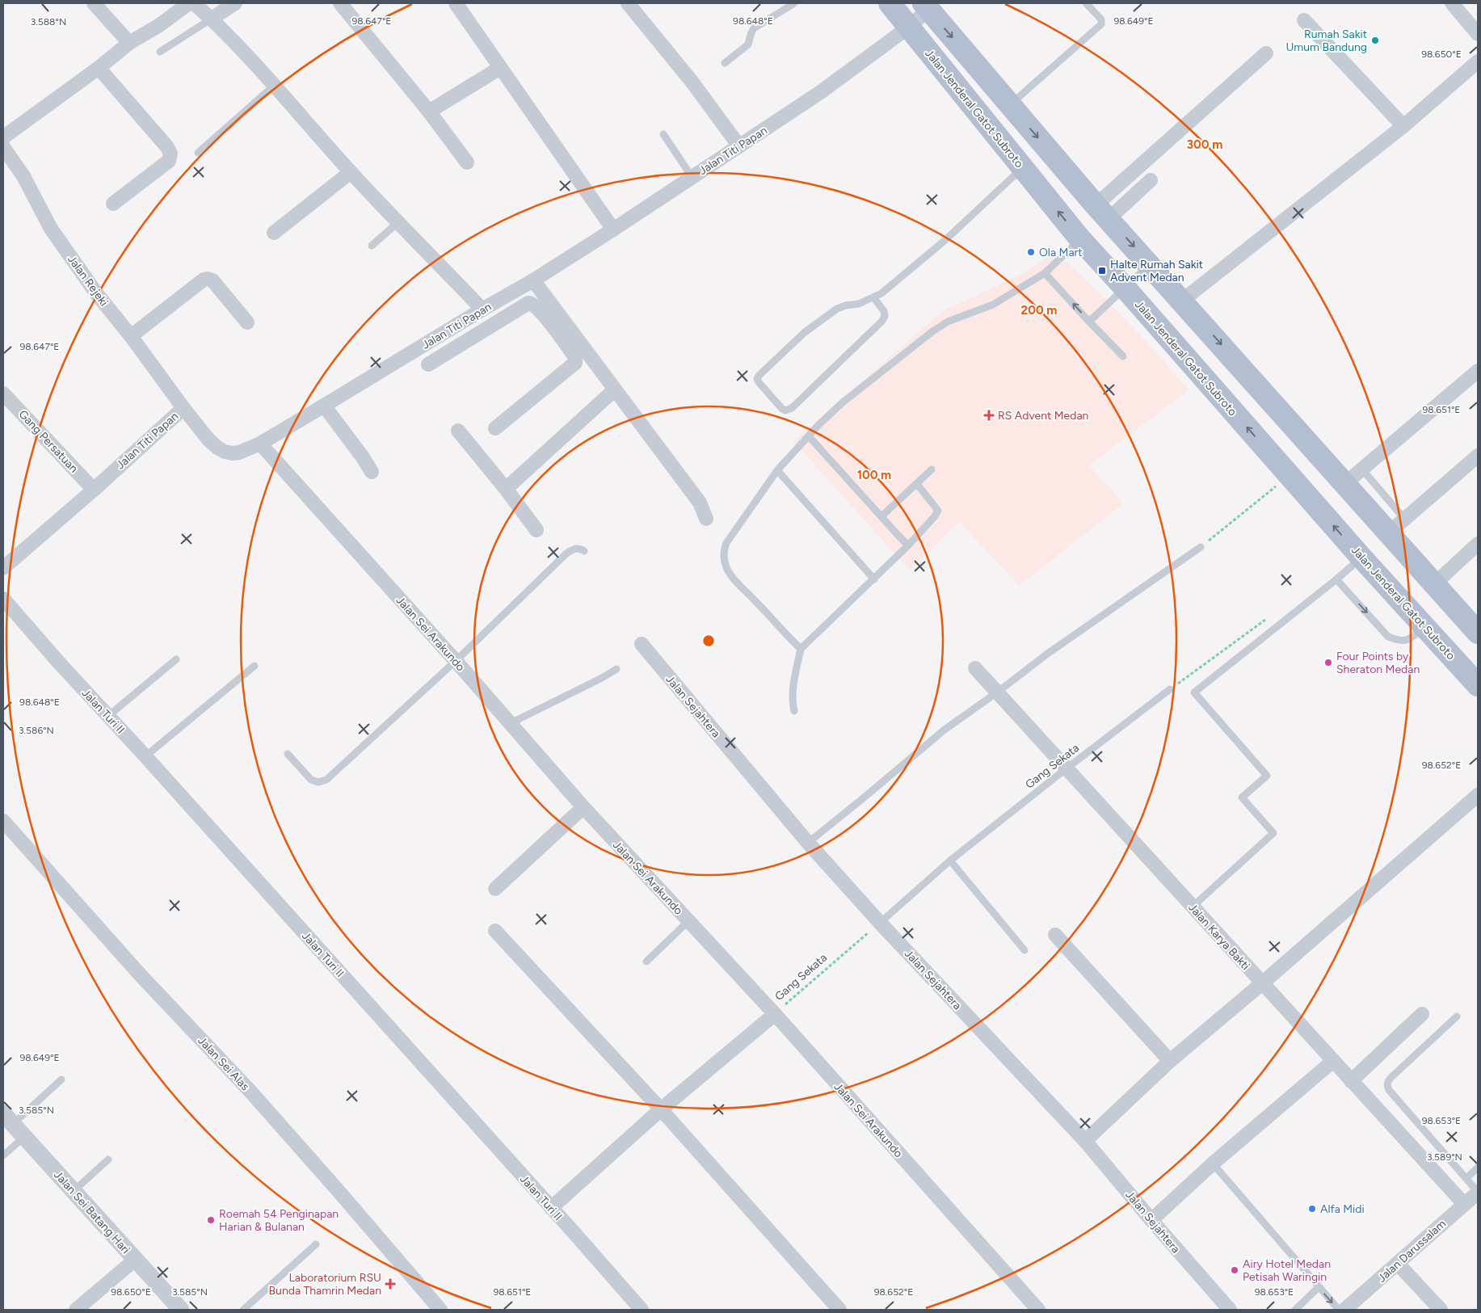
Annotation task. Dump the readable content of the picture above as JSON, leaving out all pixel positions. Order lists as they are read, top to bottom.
{
  "streets": {
    "main road": ["Jalan Jenderal Gatot Subroto"],
    "street": [
      "Jalan Titi Papan",
      "Jalan Rejeki",
      "Gang Persatuan",
      "Jalan Sei Arakundo",
      "Jalan Sejahtera",
      "Jalan Turi II",
      "Jalan Karya Bakti",
      "Jalan Sei Alas",
      "Jalan Sei Batang Hari",
      "Jalan Darussalam"
    ],
    "lane": ["Gang Sekata"]
  },
  "crossings": [
    ["Jalan Jenderal Gatot Subroto", "Jalan Titi Papan"],
    ["Jalan Titi Papan", "Jalan Rejeki"],
    ["Jalan Titi Papan", "Gang Persatuan"],
    ["Jalan Titi Papan", "Jalan Sei Arakundo"],
    ["Jalan Sei Arakundo", "Gang Sekata"],
    ["Jalan Sejahtera", "Gang Sekata"],
    ["Gang Sekata", "Jalan Karya Bakti"],
    ["Jalan Karya Bakti", "Jalan Darussalam"]
  ],
  "places": {
    "other": [
      "Rumah Sakit Umum Bandung",
      "Ola Mart",
      "Four Points by Sheraton Medan",
      "Alfa Midi",
      "Roemah 54 Penginapan Harian & Bulanan",
      "Airy Hotel Medan Petisah Waringin"
    ],
    "transit": ["Halte Rumah Sakit Advent Medan"],
    "health": ["RS Advent Medan", "Laboratorium RSU Bunda Thamrin Medan"]
  },
  "coordinates": [
    "98.647°E",
    "98.648°E",
    "98.649°E",
    "3.588°N",
    "98.650°E",
    "98.651°E",
    "3.586°N",
    "98.652°E",
    "3.585°N",
    "98.653°E",
    "3.589°N"
  ],
  "rings": ["300 m", "200 m", "100 m"]
}
